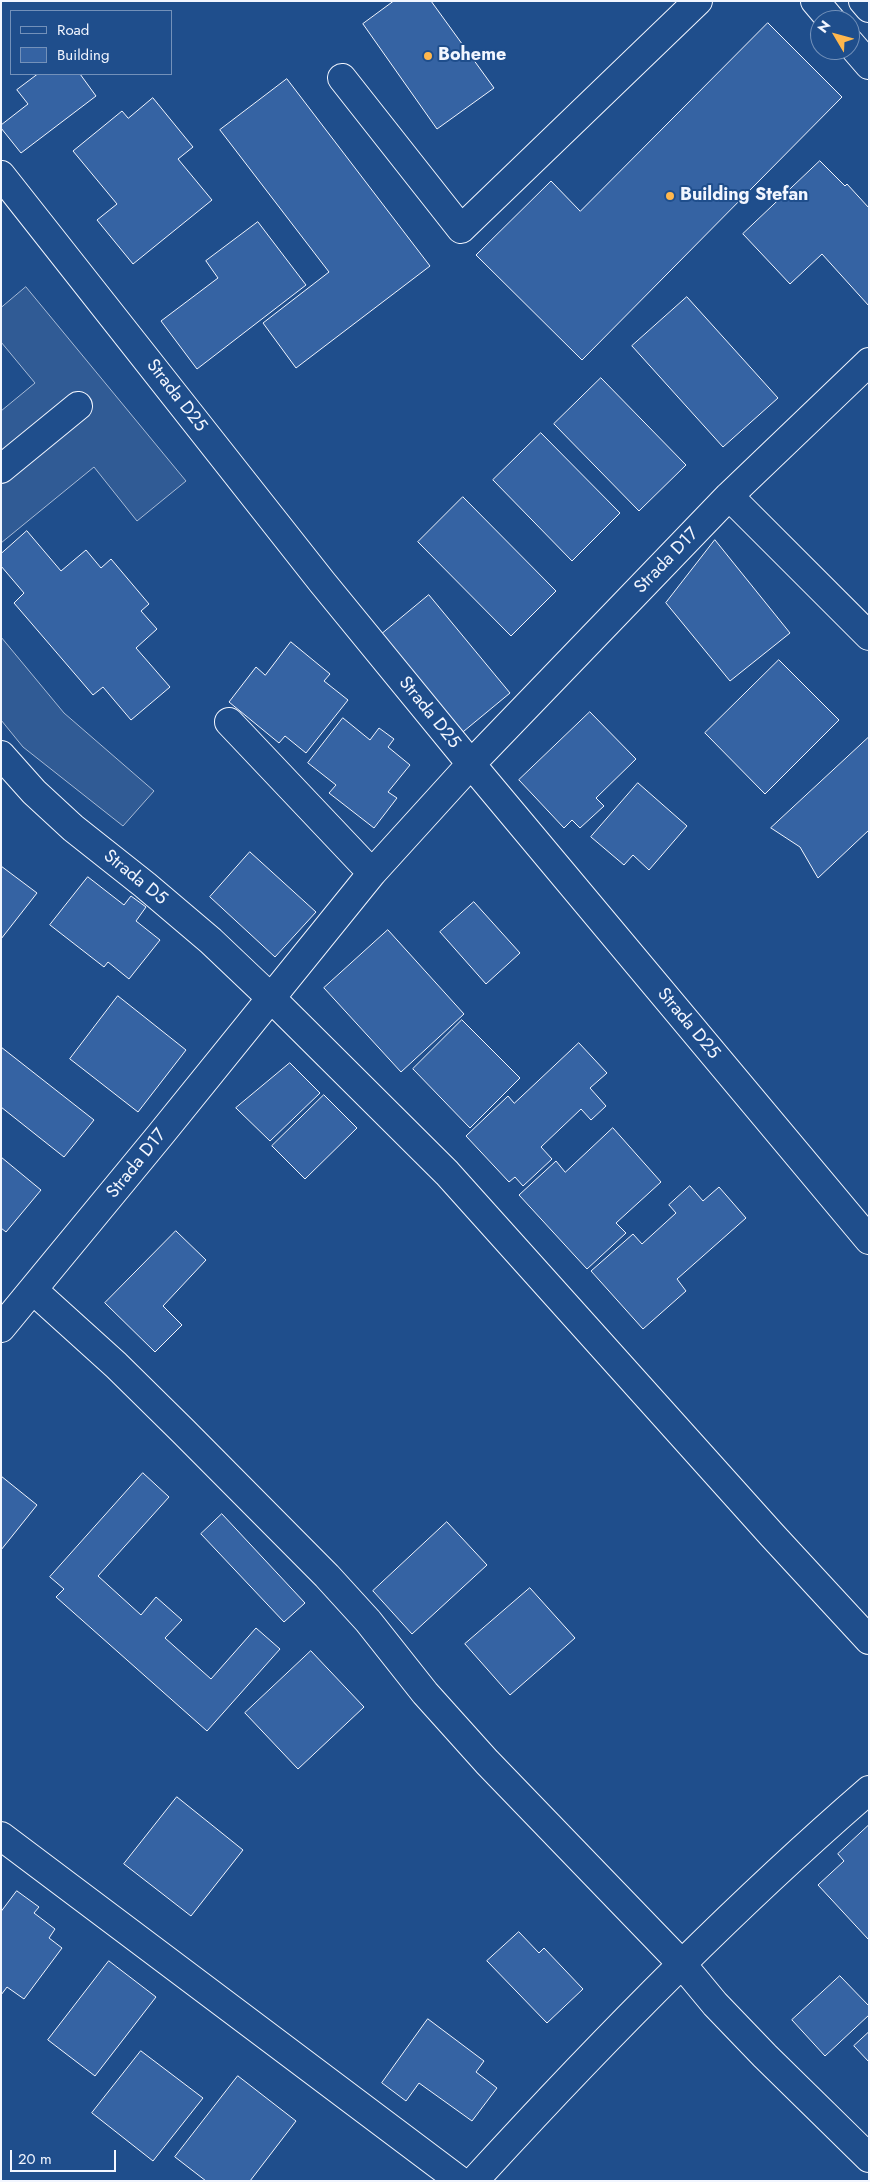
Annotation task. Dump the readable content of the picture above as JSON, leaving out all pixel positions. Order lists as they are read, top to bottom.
{
  "streets": {
    "street": ["Strada D25", "Strada D17", "Strada D5"]
  },
  "crossings": [
    ["Strada D25", "Strada D17"],
    ["Strada D17", "Strada D5"]
  ],
  "places": ["Boheme", "Building Stefan"],
  "legend": ["Road", "Building"],
  "scale_bar": "20 m",
  "north": "top left"
}
